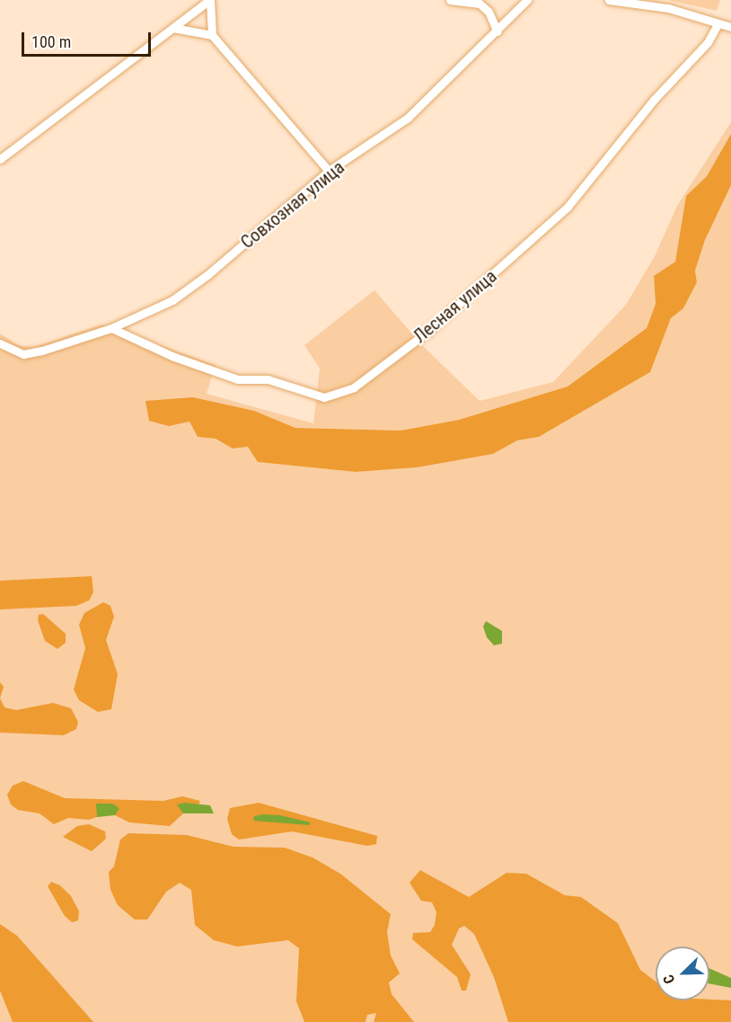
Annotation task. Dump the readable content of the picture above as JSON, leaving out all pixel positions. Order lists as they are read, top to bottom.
{
  "streets": {
    "street": ["Совхозная улица", "Лесная улица"]
  },
  "crossings": [
    ["Совхозная улица", "Лесная улица"]
  ],
  "scale_bar": "100 m",
  "north": "bottom left"
}
